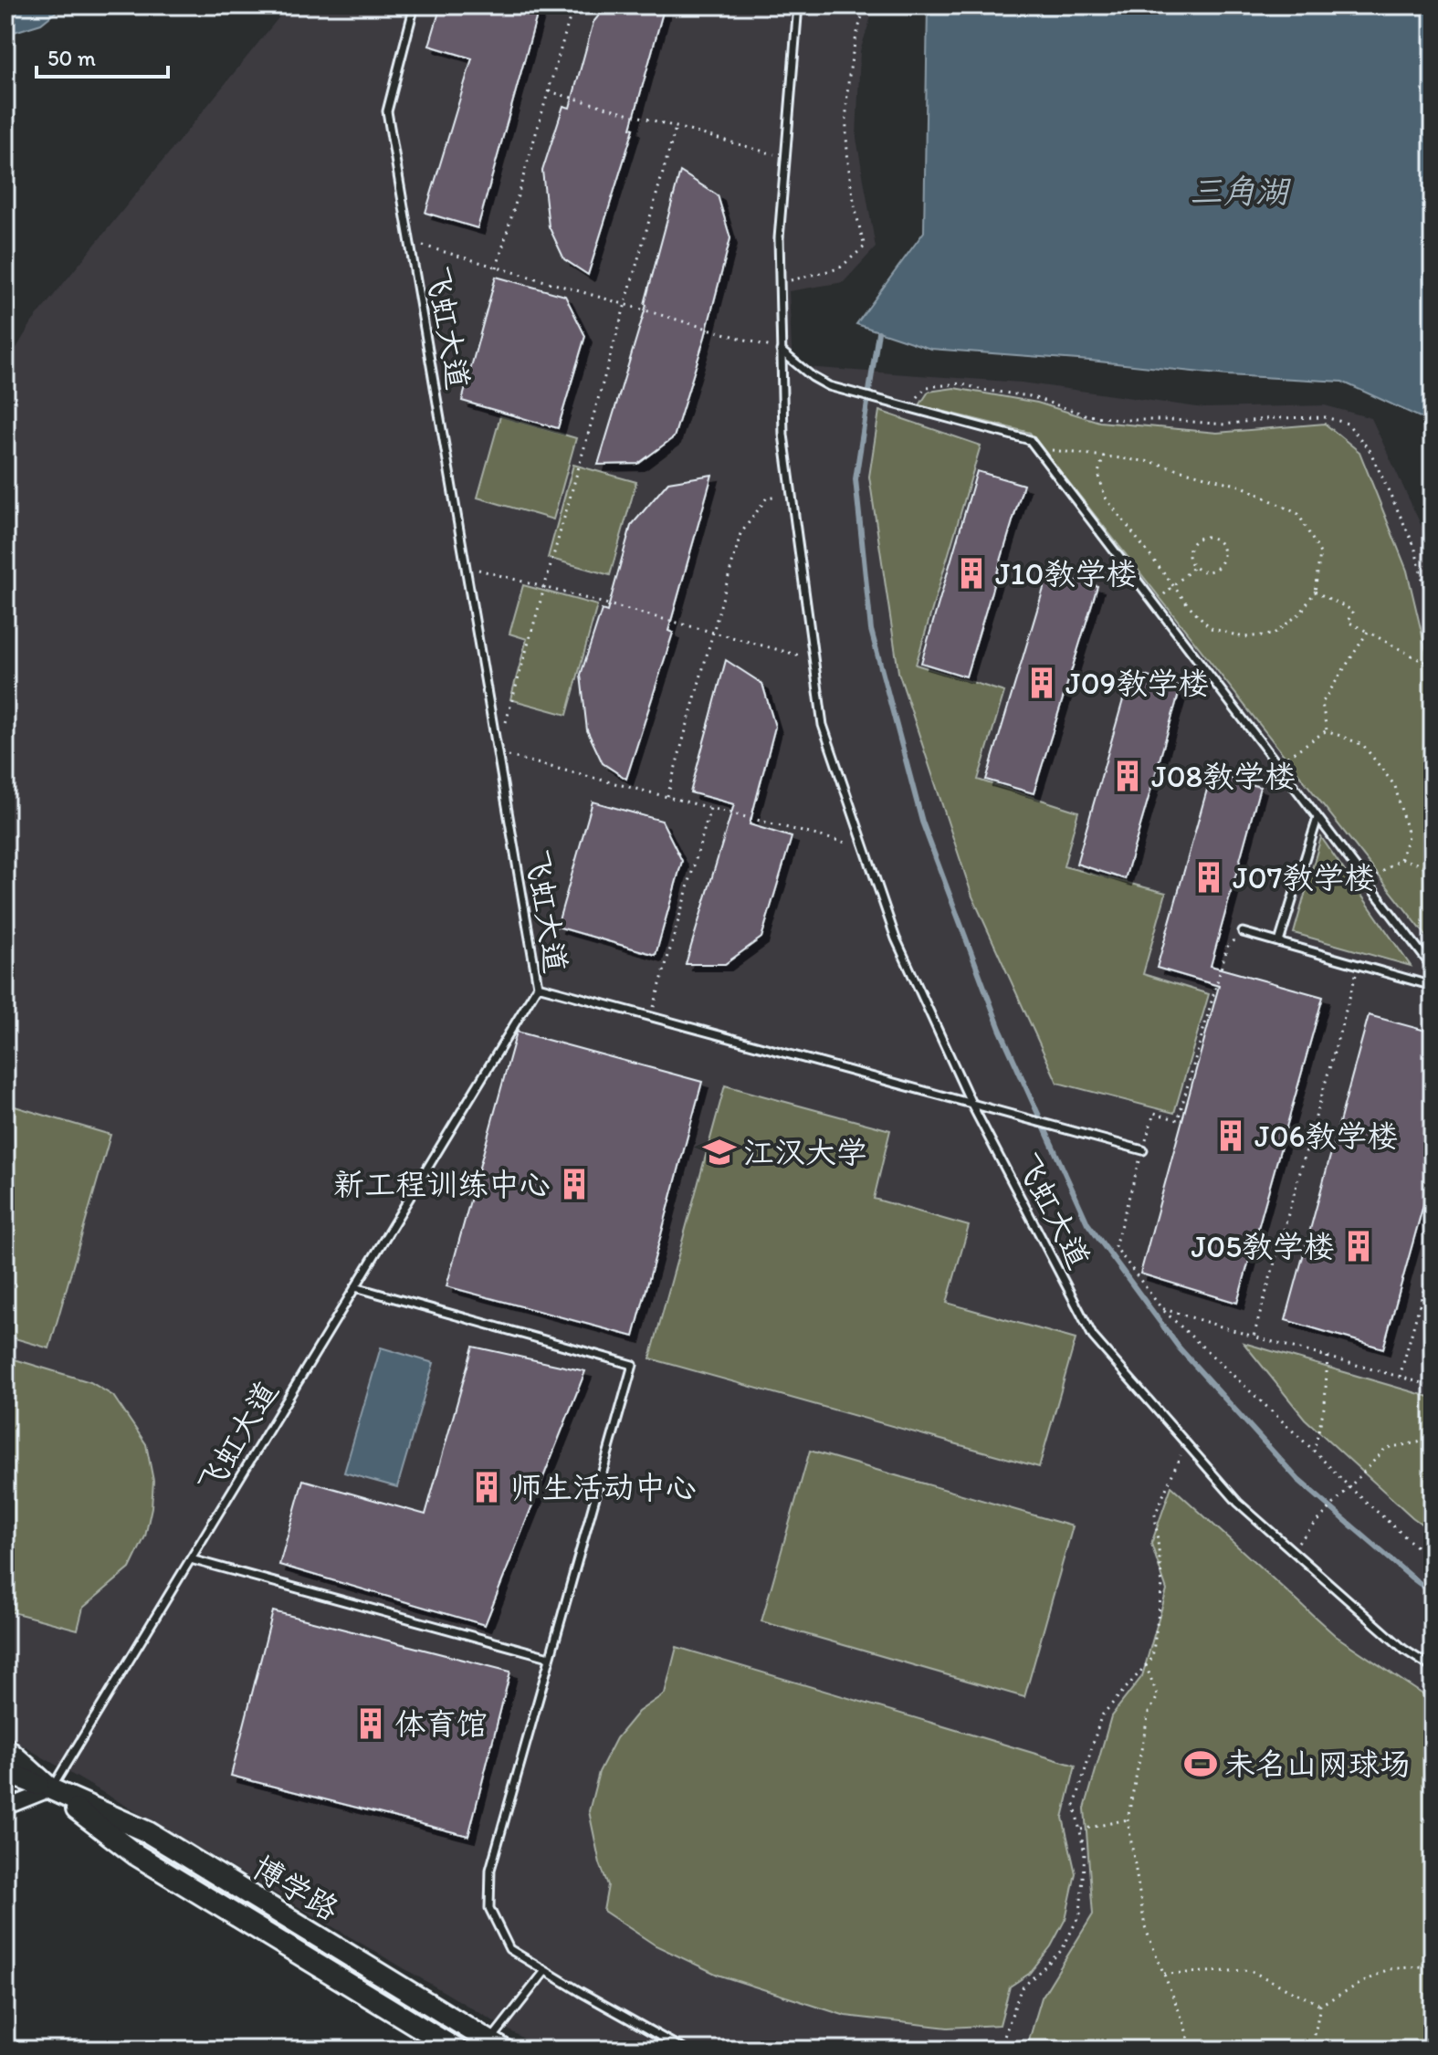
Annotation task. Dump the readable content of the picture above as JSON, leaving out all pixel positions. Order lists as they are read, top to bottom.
{
  "streets": {
    "main road": ["博学路"],
    "lane": ["飞虹大道"]
  },
  "crossings": [
    ["飞虹大道", "博学路"]
  ],
  "water": ["三角湖"],
  "places": {
    "building": [
      "J10教学楼",
      "J09教学楼",
      "J08教学楼",
      "J07教学楼",
      "J06教学楼",
      "新工程训练中心",
      "J05教学楼",
      "师生活动中心",
      "体育馆"
    ],
    "school or university": ["江汉大学"],
    "sports": ["未名山网球场"]
  },
  "scale_bar": "50 m"
}
